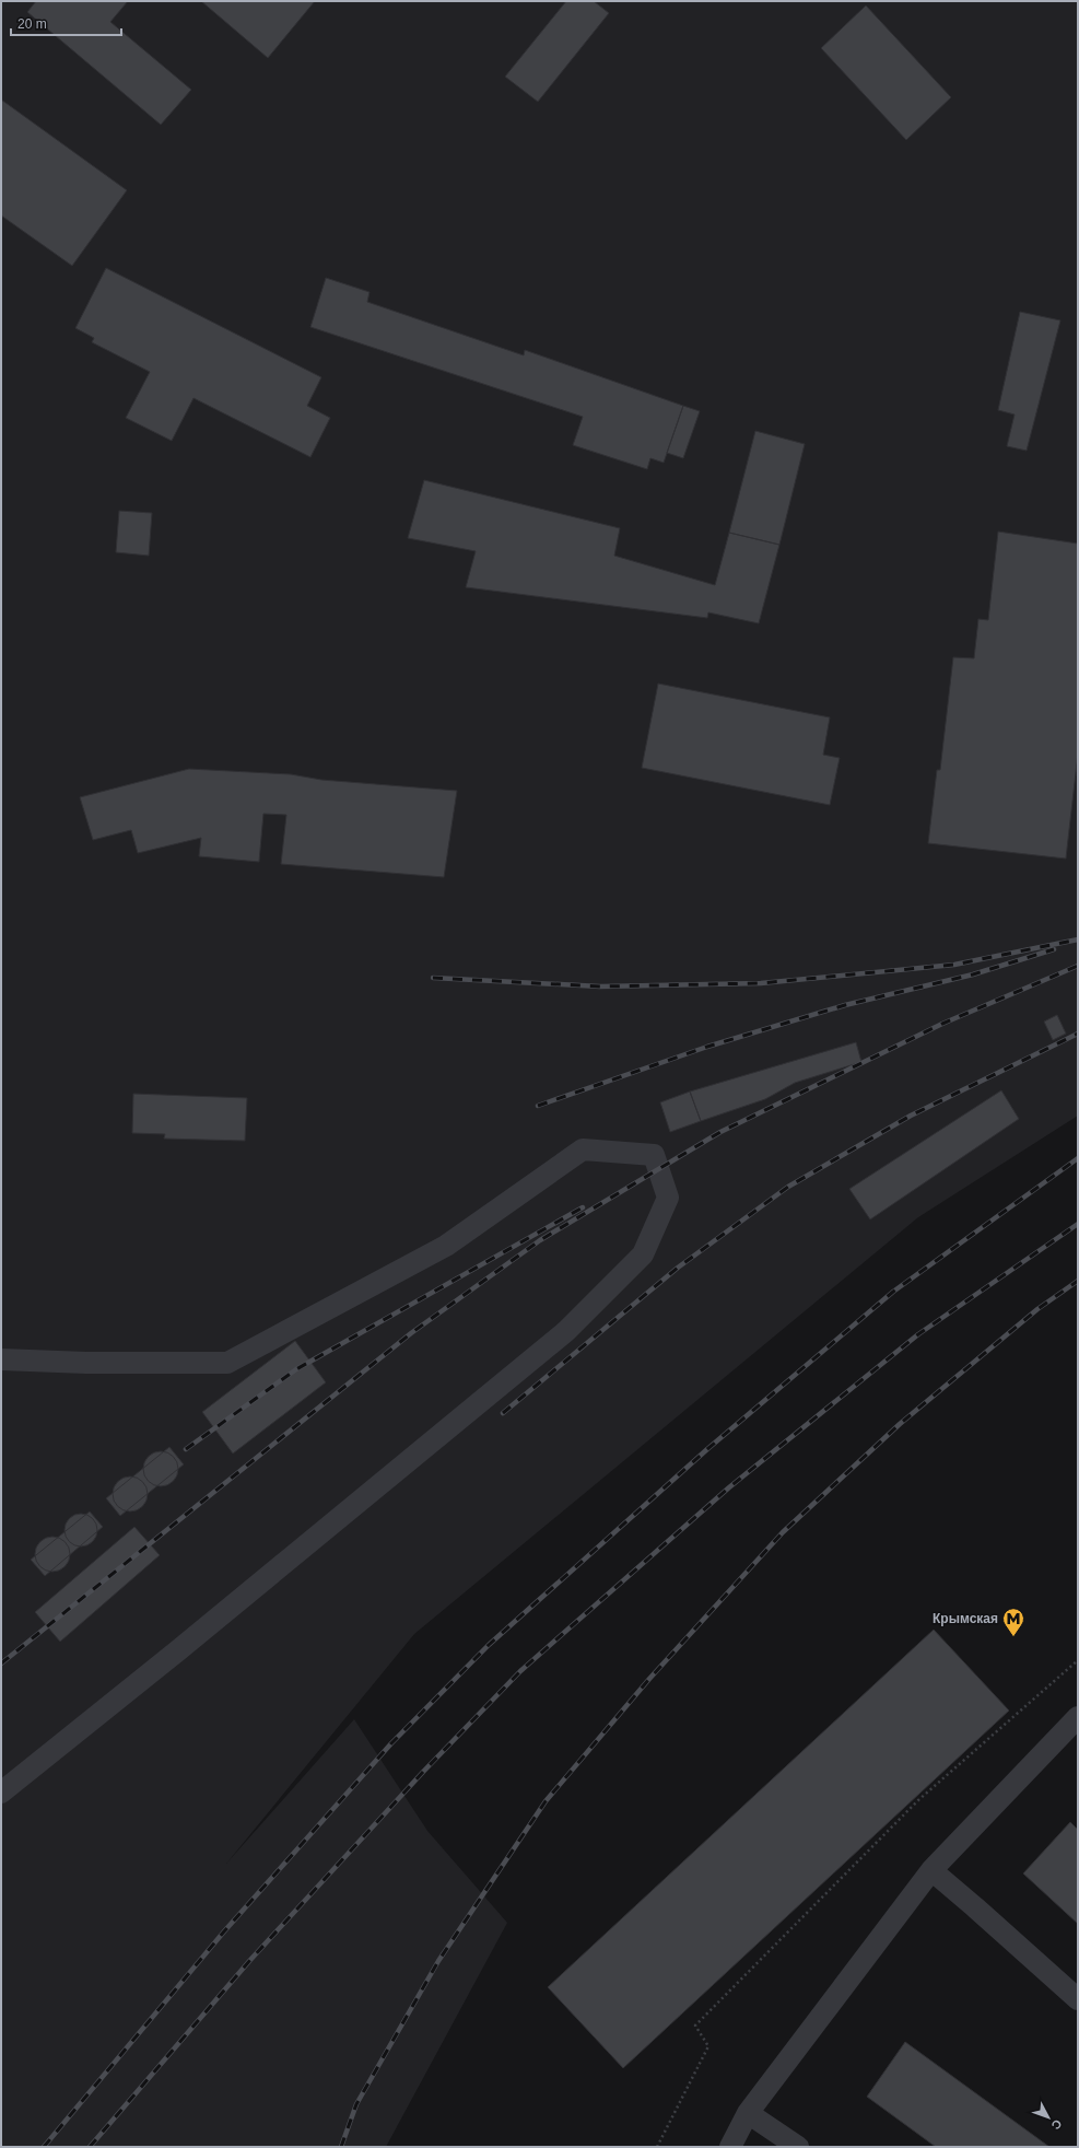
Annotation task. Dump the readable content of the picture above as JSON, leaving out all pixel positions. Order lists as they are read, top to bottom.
{
  "places": {
    "metro station": ["Крымская"]
  },
  "scale_bar": "20 m",
  "north": "bottom right"
}
